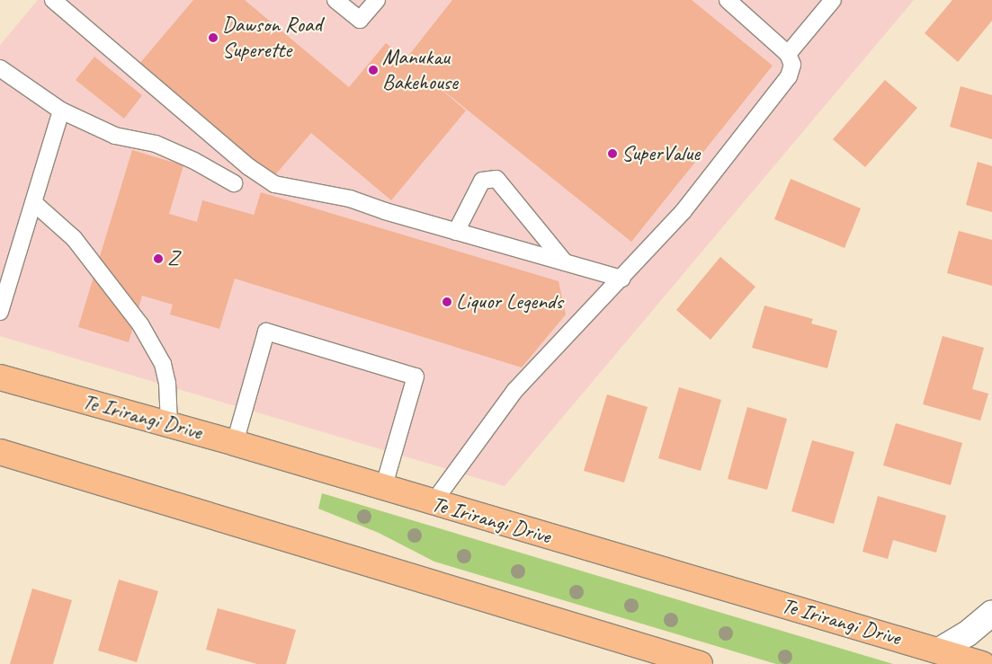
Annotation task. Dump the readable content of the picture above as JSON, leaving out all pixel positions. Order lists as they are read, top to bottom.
{
  "streets": {
    "main road": ["Te Irirangi Drive"]
  },
  "places": [
    "Dawson Road Superette",
    "Manukau Bakehouse",
    "SuperValue",
    "Z",
    "Liquor Legends"
  ]
}
